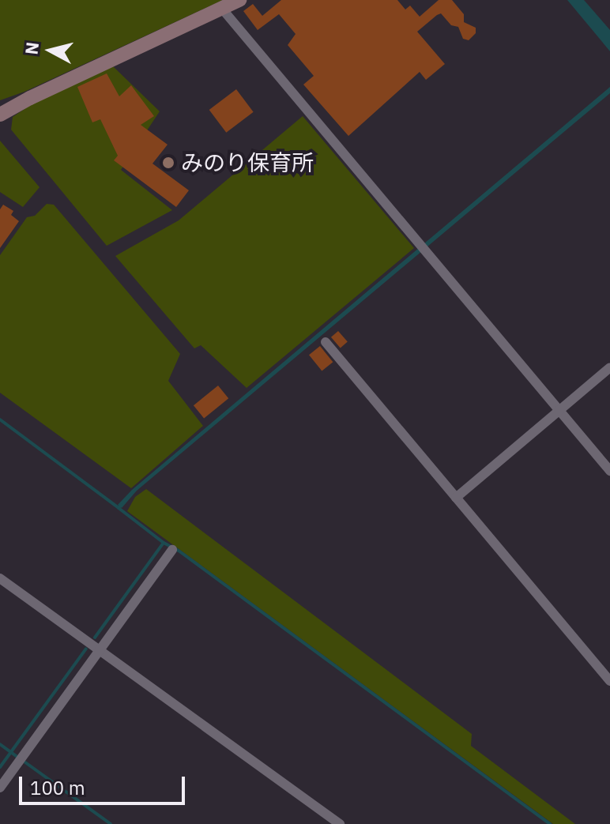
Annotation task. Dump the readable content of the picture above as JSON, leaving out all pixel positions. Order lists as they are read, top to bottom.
{
  "places": ["みのり保育所"],
  "scale_bar": "100 m",
  "north": "left"
}
